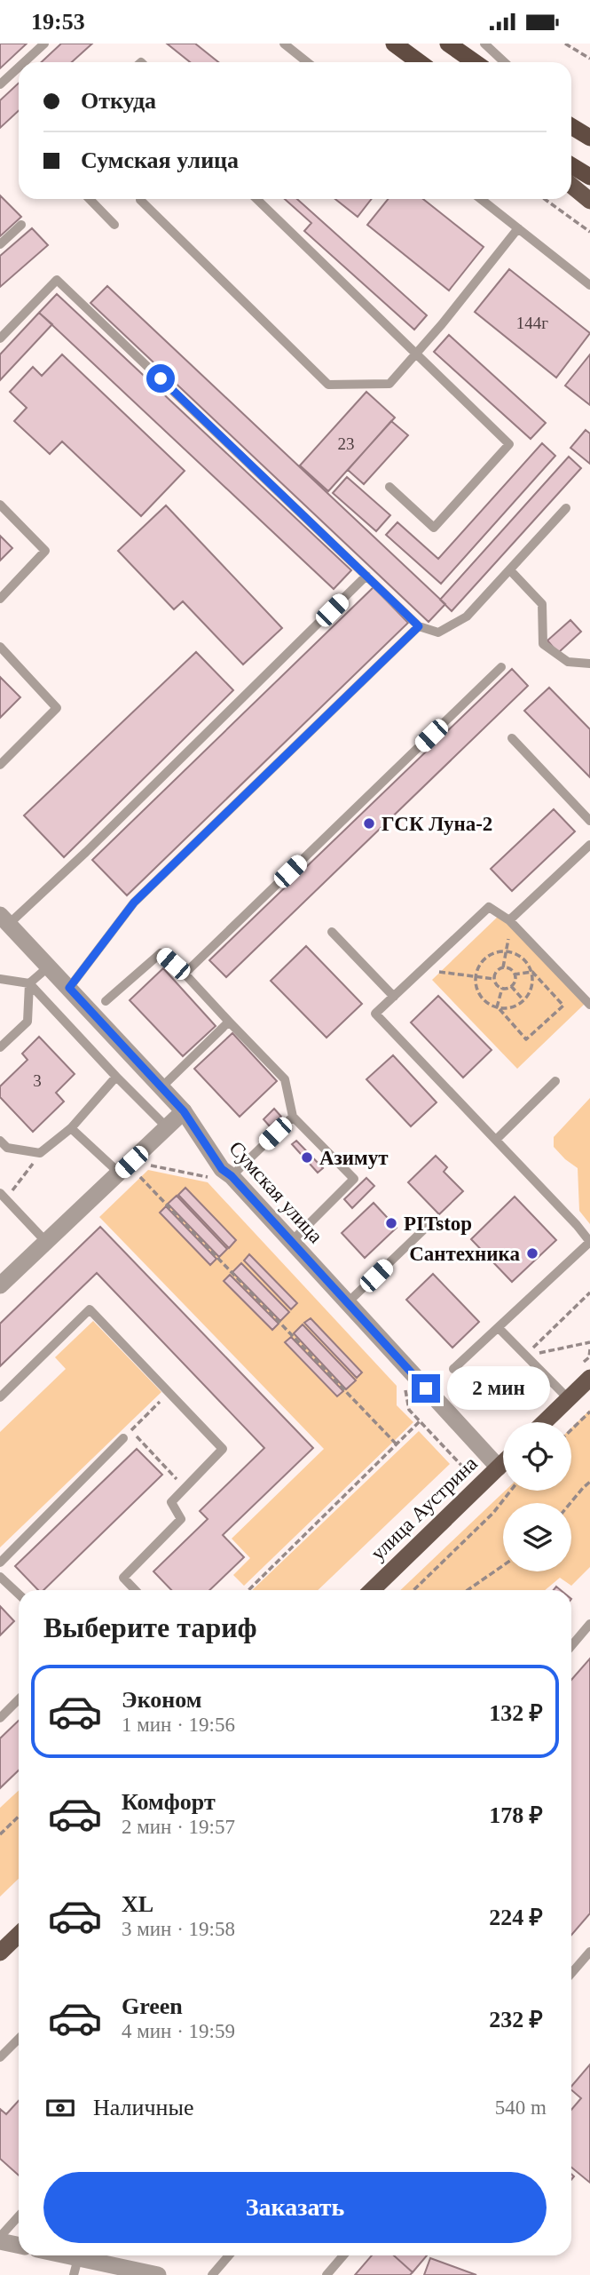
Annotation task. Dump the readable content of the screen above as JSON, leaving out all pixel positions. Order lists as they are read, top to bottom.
{
  "streets": {
    "main road": ["улица Аустрина"],
    "street": ["Сумская улица"]
  },
  "crossings": [
    ["Сумская улица", "улица Аустрина"]
  ],
  "places": [
    "ГСК Луна-2",
    "Азимут",
    "PITstop",
    "Сантехника"
  ],
  "house_numbers": ["144г", "23", "3"],
  "page": {
    "status": "19:53",
    "banner": ["Откуда", "Сумская улица"],
    "bubble": "2 мин",
    "heading": "Выберите тариф",
    "list": [
      {
        "name": "Эконом",
        "note": "1 мин · 19:56",
        "value": "132 ₽"
      },
      {
        "name": "Комфорт",
        "note": "2 мин · 19:57",
        "value": "178 ₽"
      },
      {
        "name": "XL",
        "note": "3 мин · 19:58",
        "value": "224 ₽"
      },
      {
        "name": "Green",
        "note": "4 мин · 19:59",
        "value": "232 ₽"
      }
    ],
    "pay": ["Наличные", "540 m"],
    "buttons": "Заказать"
  }
}
